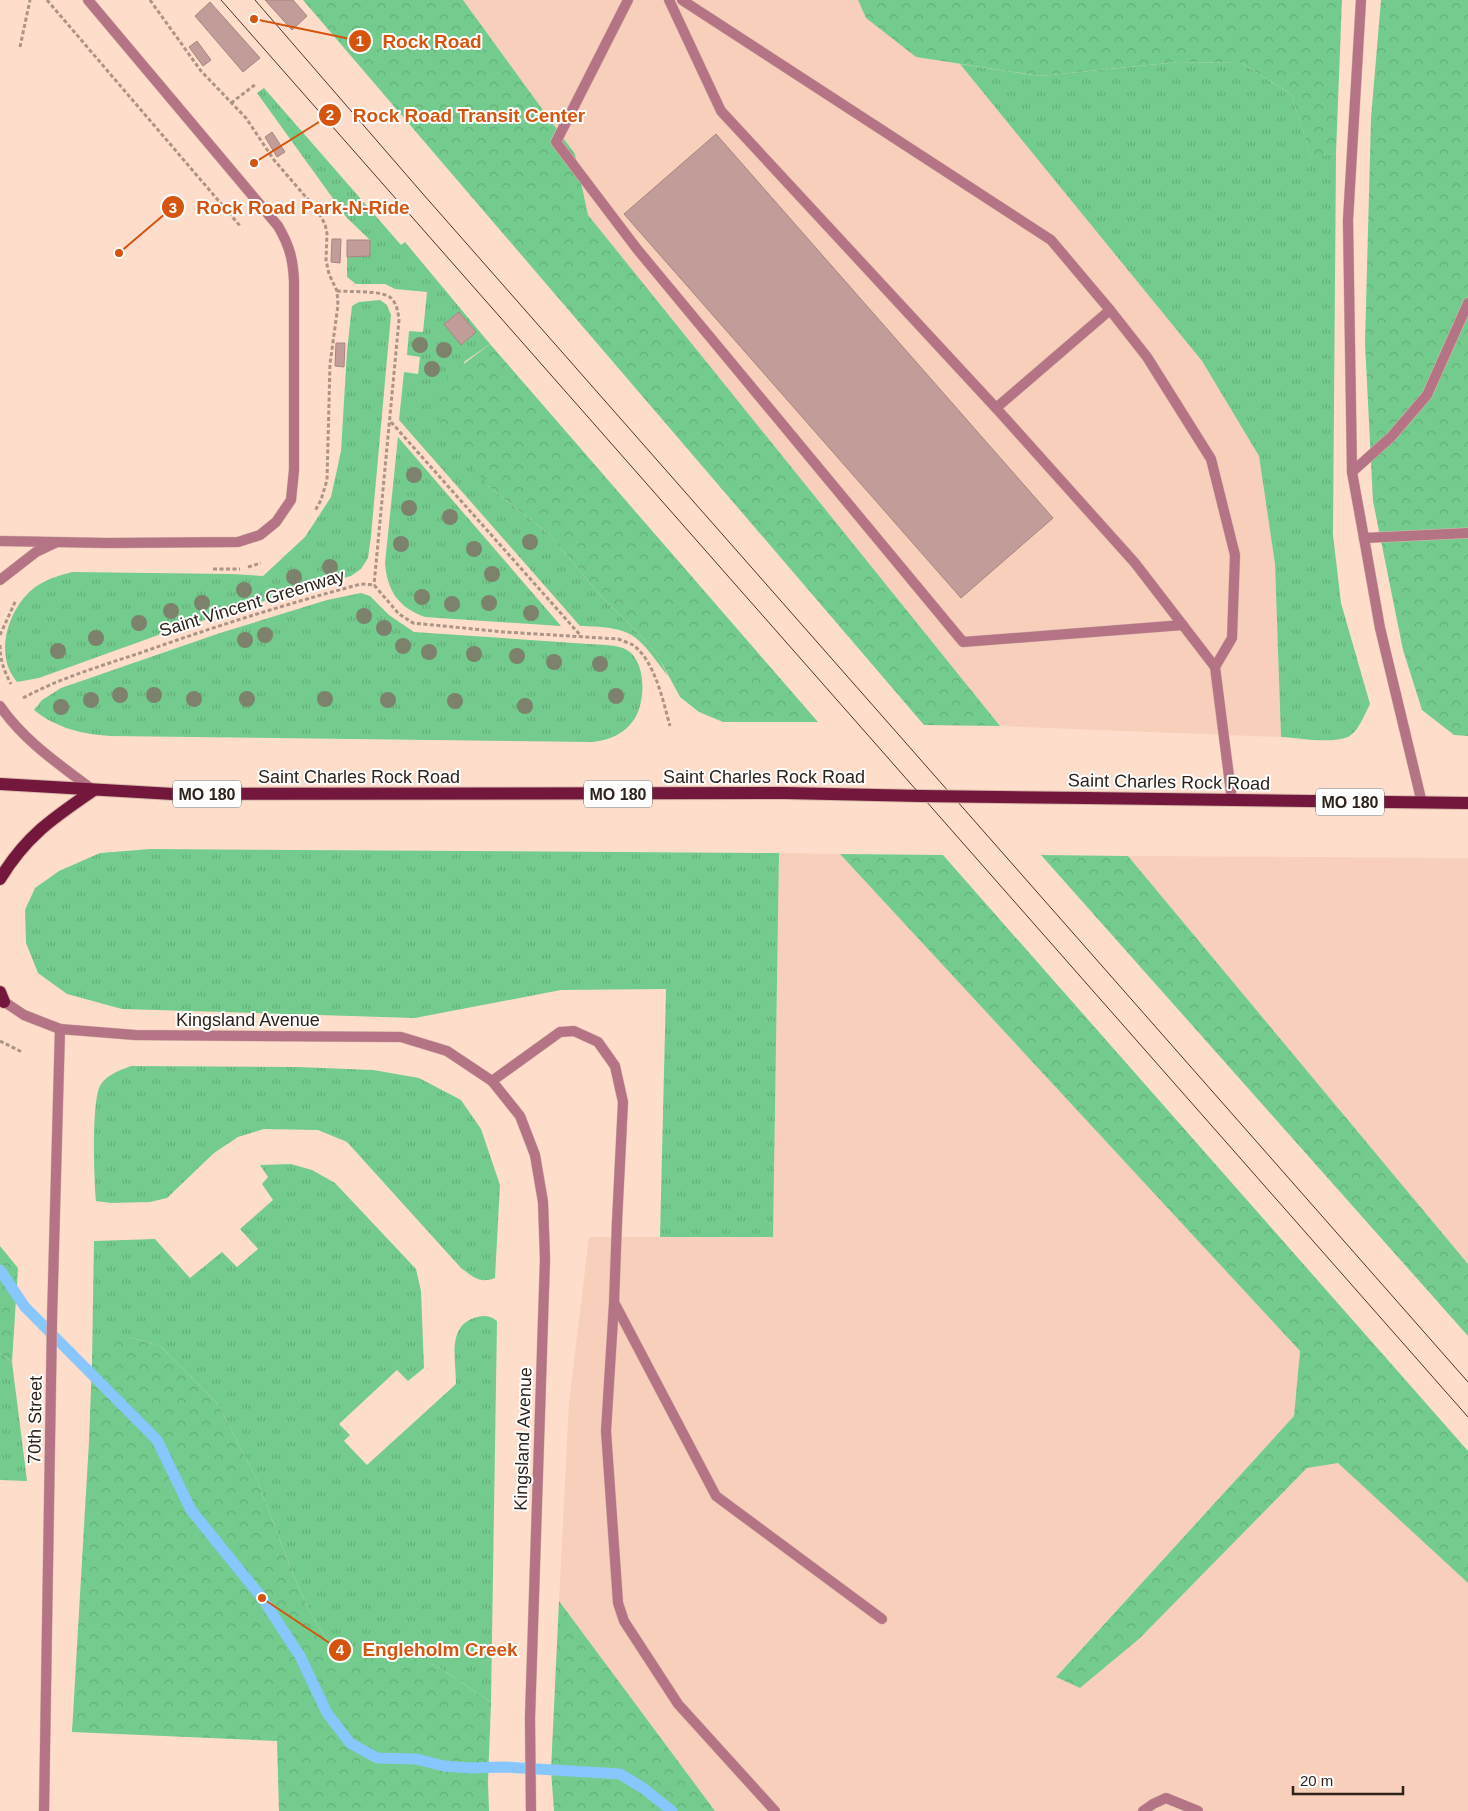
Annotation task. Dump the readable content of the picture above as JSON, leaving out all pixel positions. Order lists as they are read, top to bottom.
{
  "streets": {
    "main road": ["Saint Charles Rock Road", "MO 180"],
    "street": ["Kingsland Avenue", "70th Street"],
    "path": ["Saint Vincent Greenway"]
  },
  "crossings": [
    ["Kingsland Avenue", "70th Street"]
  ],
  "places": [
    "Rock Road",
    "Rock Road Transit Center",
    "Rock Road Park-N-Ride",
    "Engleholm Creek"
  ],
  "scale_bar": "20 m"
}
